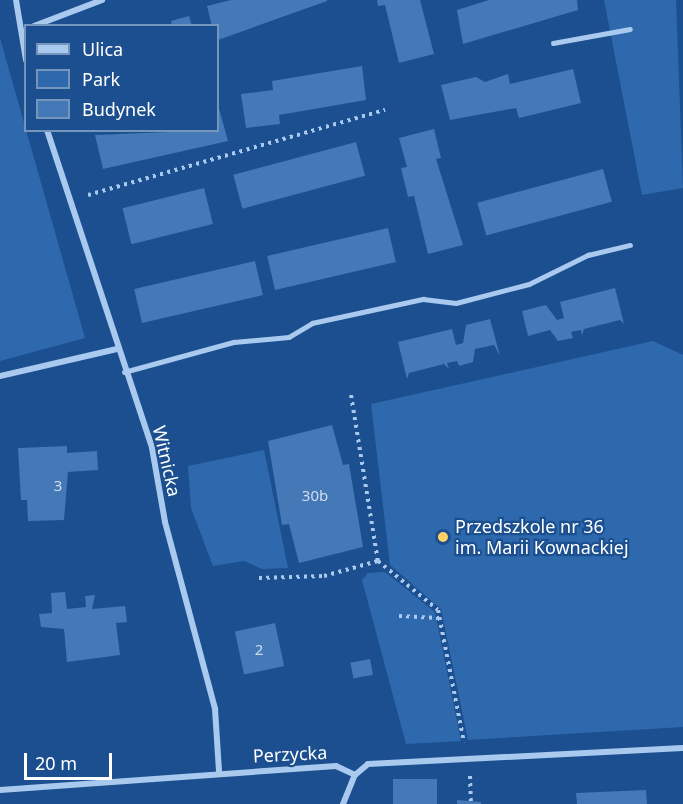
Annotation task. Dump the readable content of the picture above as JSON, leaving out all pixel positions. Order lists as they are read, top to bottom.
{
  "streets": {
    "street": ["Witnicka", "Perzycka"]
  },
  "crossings": [
    ["Witnicka", "Perzycka"]
  ],
  "places": ["Przedszkole nr 36 im. Marii Kownackiej"],
  "house_numbers": ["3", "30b", "2"],
  "legend": ["Ulica", "Park", "Budynek"],
  "scale_bar": "20 m"
}
